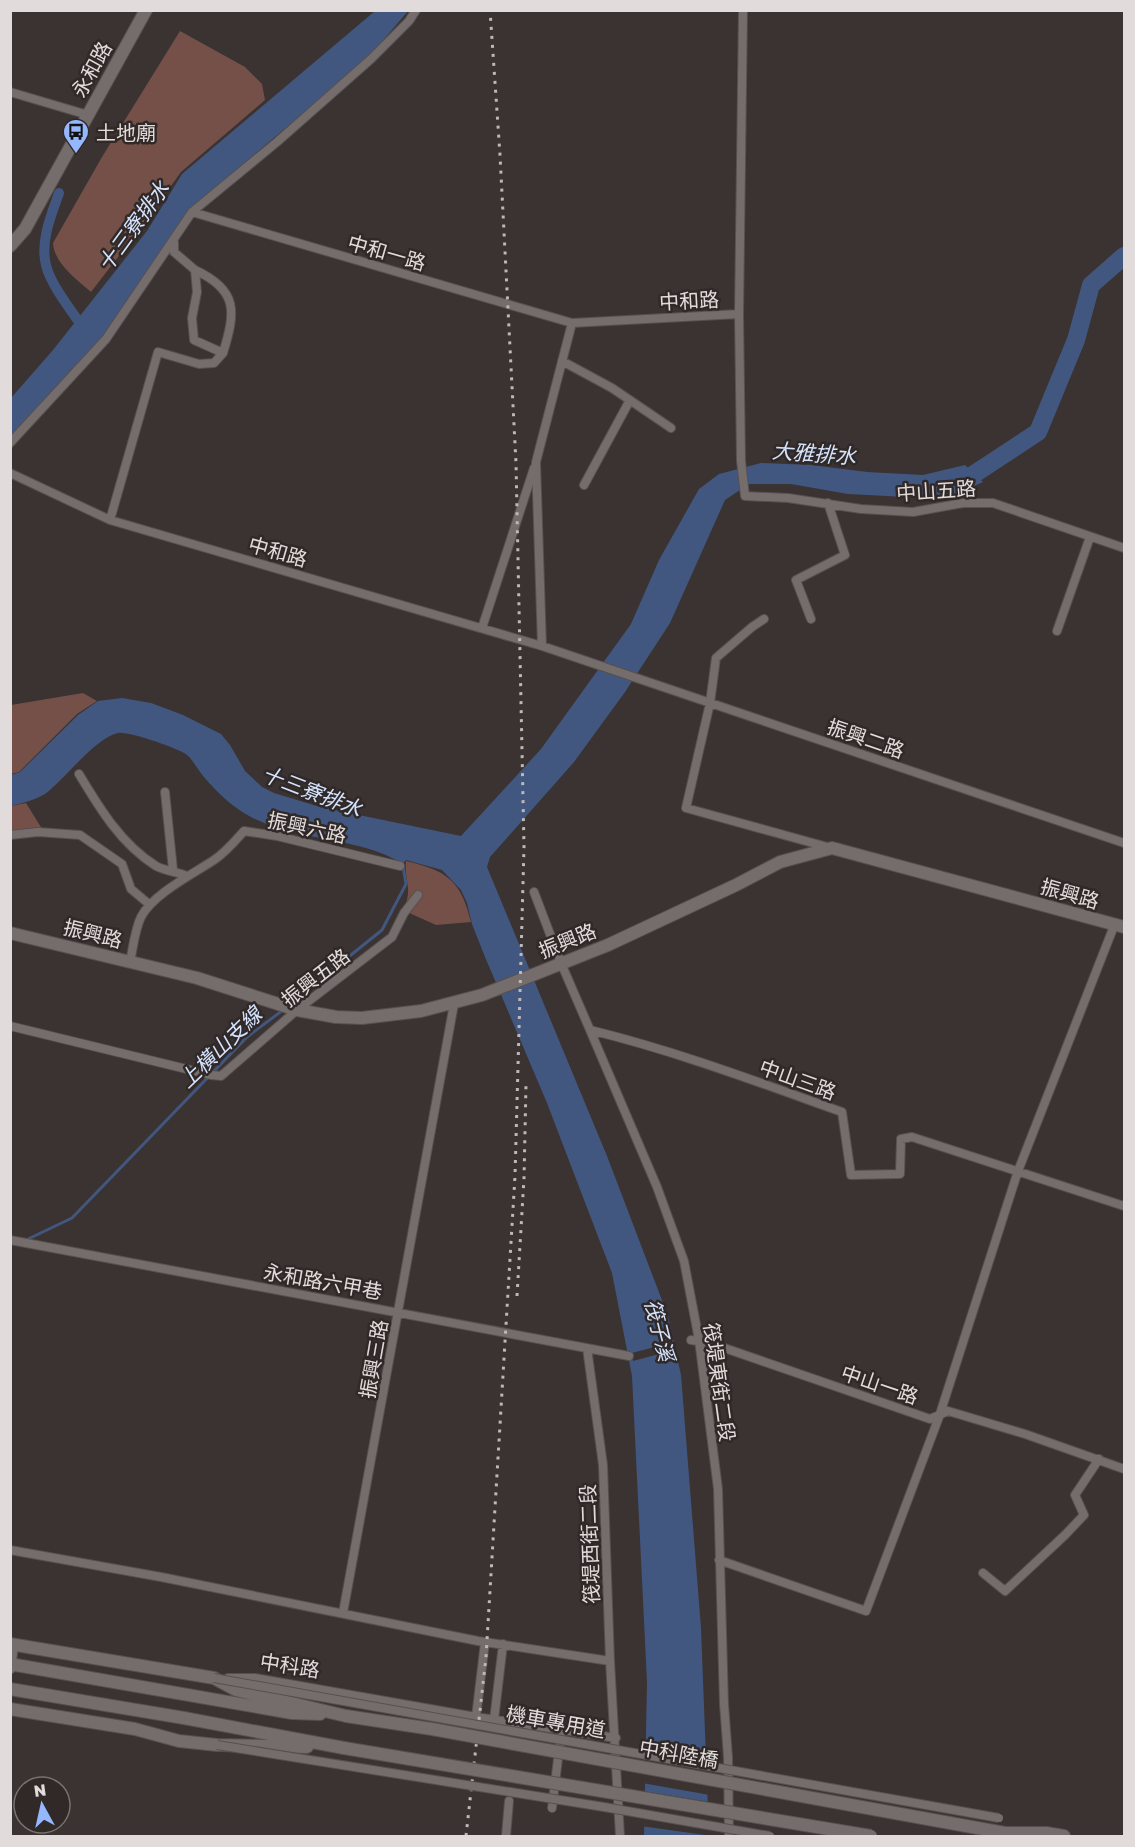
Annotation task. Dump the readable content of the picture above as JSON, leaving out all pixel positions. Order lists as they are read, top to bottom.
{
  "streets": {
    "street": [
      "永和路",
      "中和一路",
      "中和路",
      "中山五路",
      "振興二路",
      "振興六路",
      "振興路",
      "振興五路",
      "中山三路",
      "永和路六甲巷",
      "振興三路",
      "筏堤東街二段",
      "中山一路",
      "筏堤西街二段",
      "中科路",
      "機車專用道",
      "中科陸橋"
    ]
  },
  "crossings": [
    ["中和一路", "中和路"],
    ["中和路", "中山五路"],
    ["中和路", "振興二路"],
    ["振興六路", "振興路"],
    ["振興路", "振興五路"],
    ["振興路", "振興三路"],
    ["中山三路", "筏堤東街二段"],
    ["永和路六甲巷", "振興三路"],
    ["永和路六甲巷", "筏堤西街二段"],
    ["筏堤東街二段", "中山一路"],
    ["筏堤西街二段", "中科路"],
    ["中科路", "機車專用道"]
  ],
  "water": [
    "十三寮排水",
    "大雅排水",
    "上橫山支線",
    "筏子溪"
  ],
  "places": {
    "bus stop": ["土地廟"]
  },
  "north": "top"
}
